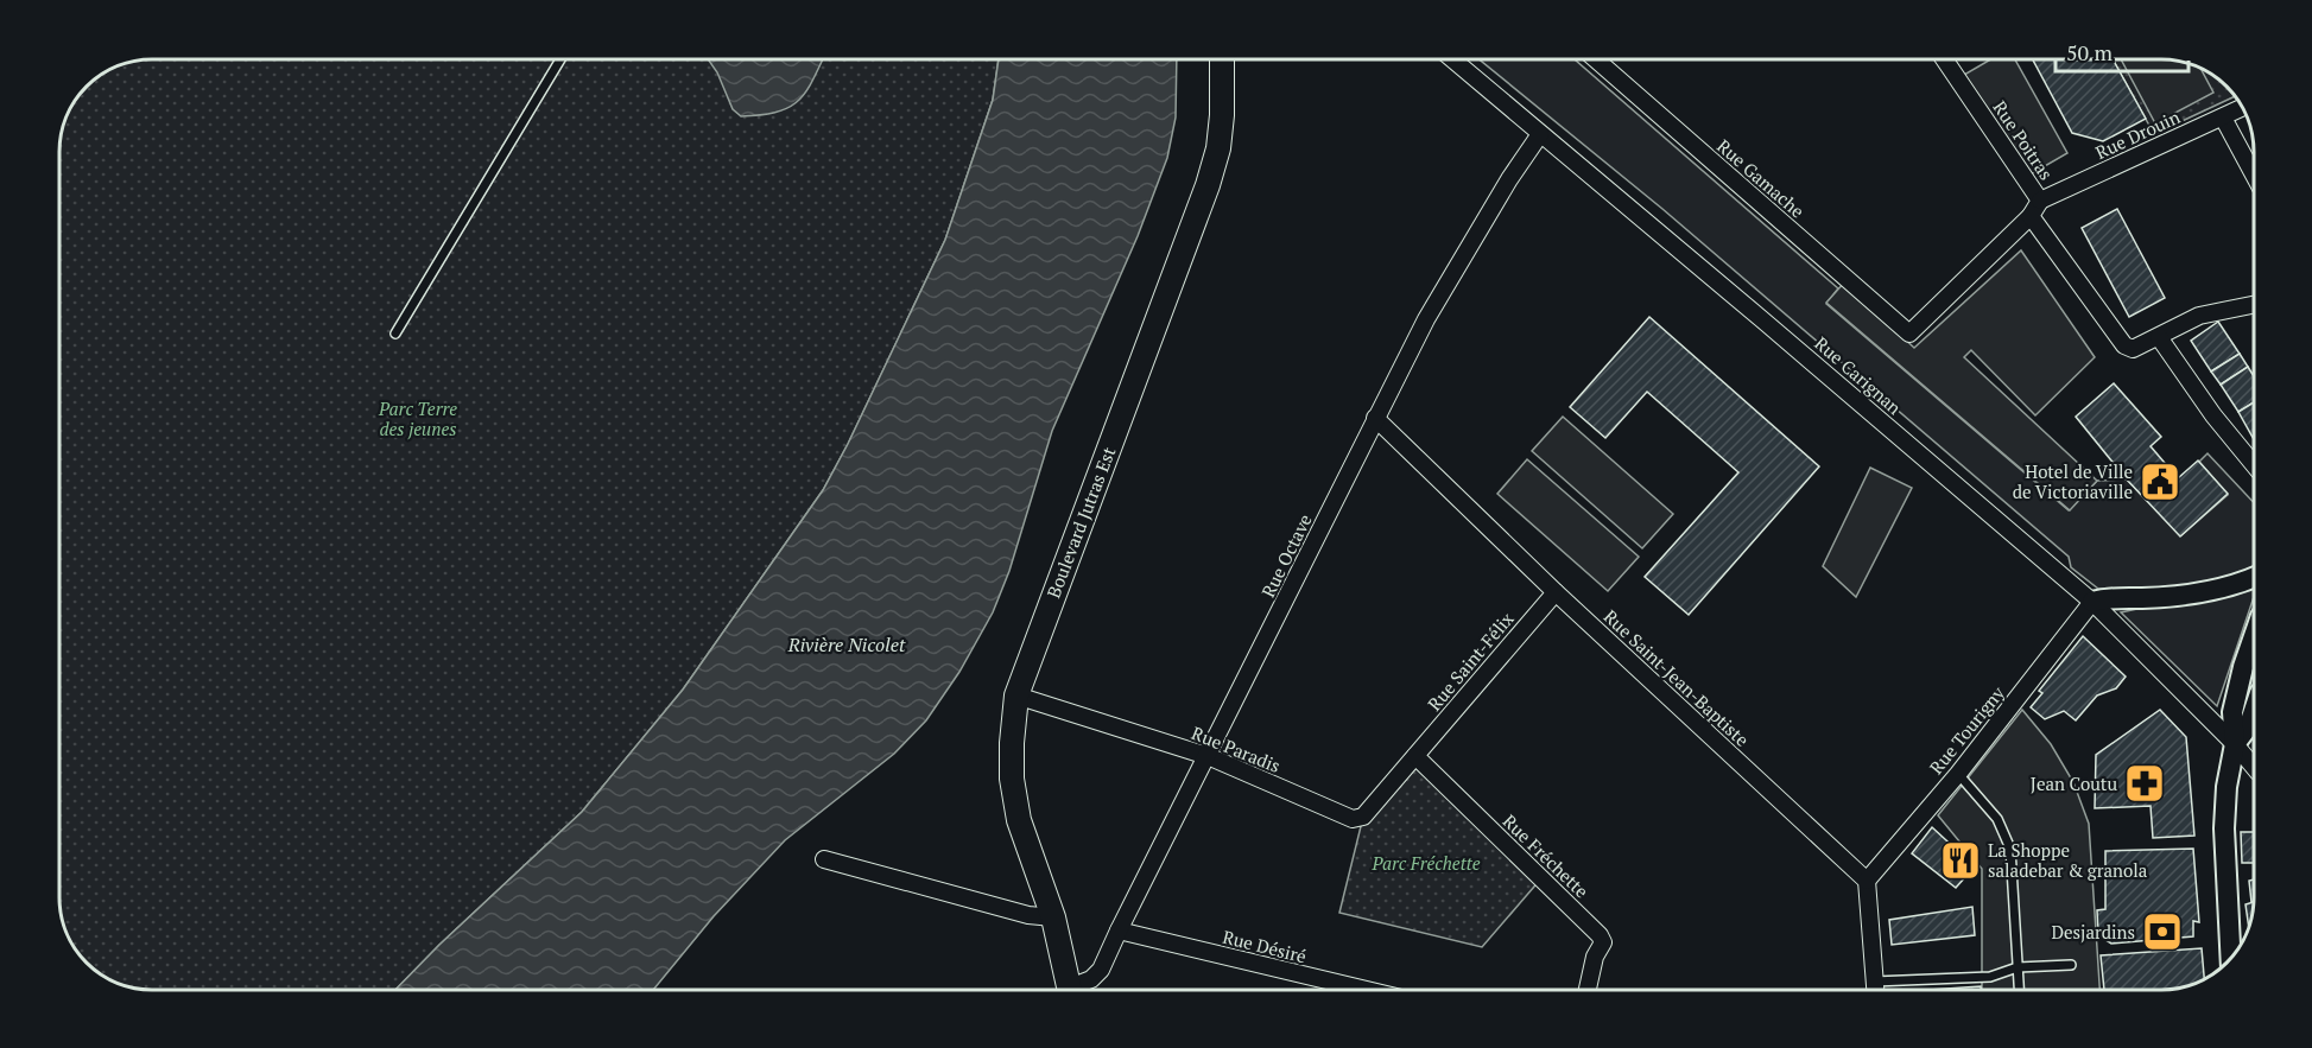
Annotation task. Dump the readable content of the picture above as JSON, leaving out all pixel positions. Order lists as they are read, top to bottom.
{
  "streets": {
    "main road": ["Boulevard Jutras Est"],
    "street": [
      "Rue Drouin",
      "Rue Poitras",
      "Rue Gamache",
      "Rue Carignan",
      "Rue Octave",
      "Rue Saint-Félix",
      "Rue Saint-Jean-Baptiste",
      "Rue Tourigny",
      "Rue Paradis",
      "Rue Fréchette",
      "Rue Désiré"
    ]
  },
  "crossings": [
    ["Rue Drouin", "Rue Poitras"],
    ["Rue Poitras", "Rue Gamache"],
    ["Rue Carignan", "Rue Octave"],
    ["Rue Carignan", "Rue Tourigny"],
    ["Boulevard Jutras Est", "Rue Paradis"],
    ["Rue Octave", "Rue Saint-Jean-Baptiste"],
    ["Rue Octave", "Rue Paradis"],
    ["Rue Octave", "Rue Désiré"],
    ["Rue Saint-Félix", "Rue Saint-Jean-Baptiste"],
    ["Rue Saint-Félix", "Rue Paradis"],
    ["Rue Saint-Félix", "Rue Fréchette"],
    ["Rue Saint-Jean-Baptiste", "Rue Tourigny"],
    ["Rue Paradis", "Rue Fréchette"]
  ],
  "water": ["Rivière Nicolet"],
  "parks": ["Parc Terre des jeunes", "Parc Fréchette"],
  "places": {
    "public building": ["Hotel de Ville de Victoriaville"],
    "pharmacy": ["Jean Coutu"],
    "restaurant": ["La Shoppe saladebar & granola"],
    "bank": ["Desjardins"]
  },
  "scale_bar": "50 m"
}
